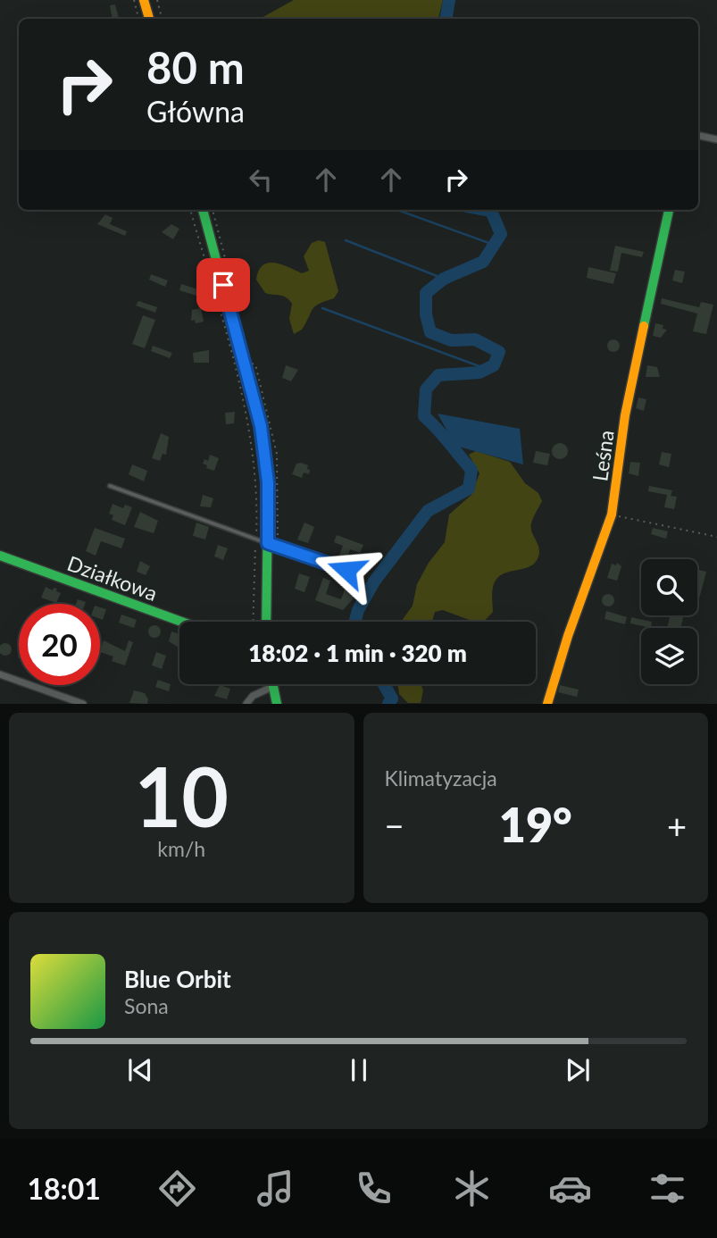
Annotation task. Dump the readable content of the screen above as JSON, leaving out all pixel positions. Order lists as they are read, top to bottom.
{
  "streets": {
    "street": ["Leśna", "Działkowa"]
  },
  "page": {
    "turn": ["80 m", "Główna"],
    "limit": "20",
    "trip": "18:02 · 1 min · 320 m",
    "tile": [
      ["10", "km/h"],
      "Klimatyzacja"
    ],
    "heat": ["−", "19°", "+"],
    "song": ["Blue Orbit", "Sona"],
    "tabs": "18:01"
  }
}
